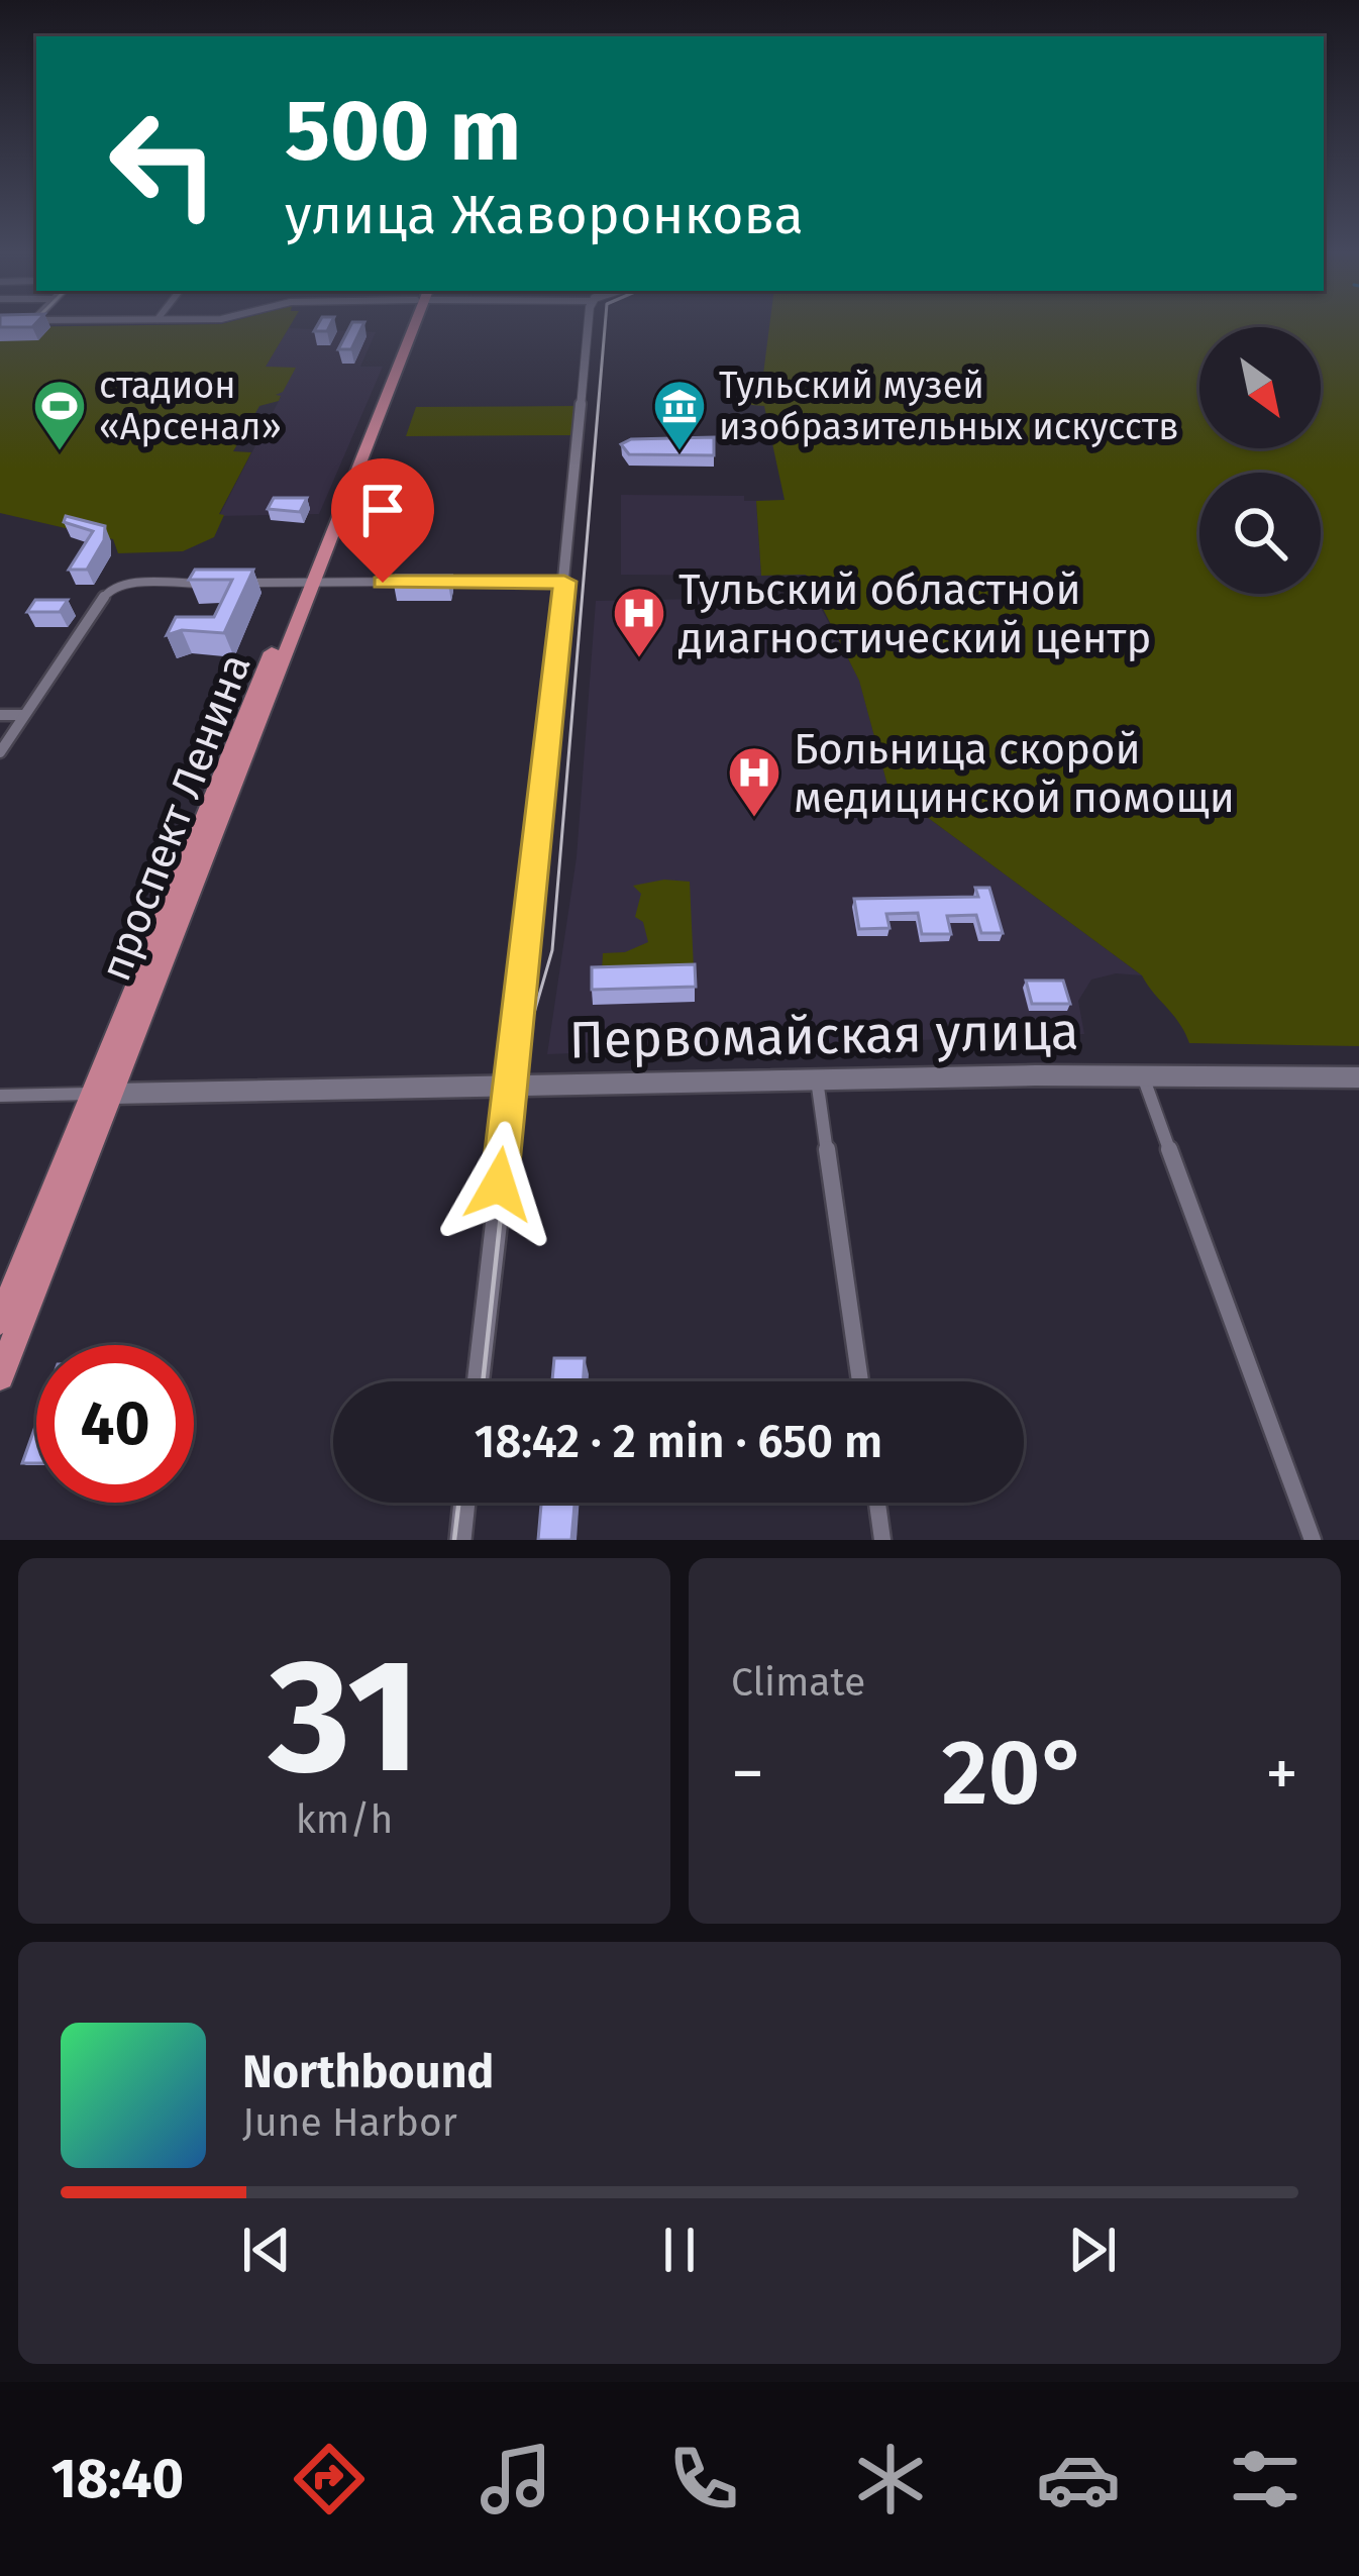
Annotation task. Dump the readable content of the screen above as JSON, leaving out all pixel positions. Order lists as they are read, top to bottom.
{
  "streets": {
    "main road": ["проспект Ленина", "Первомайская улица"]
  },
  "crossings": [
    ["проспект Ленина", "Первомайская улица"]
  ],
  "places": {
    "sports": ["стадион «Арсенал»"],
    "museum": ["Тульский музей изобразительных искусств"],
    "hospital": ["Тульский областной диагностический центр", "Больница скорой медицинской помощи"]
  },
  "north": "bottom right",
  "page": {
    "turn": ["500 m", "улица Жаворонкова"],
    "limit": "40",
    "trip": "18:42 · 2 min · 650 m",
    "tile": [
      ["31", "km/h"],
      "Climate"
    ],
    "heat": ["−", "20°", "+"],
    "song": ["Northbound", "June Harbor"],
    "tabs": "18:40"
  }
}
